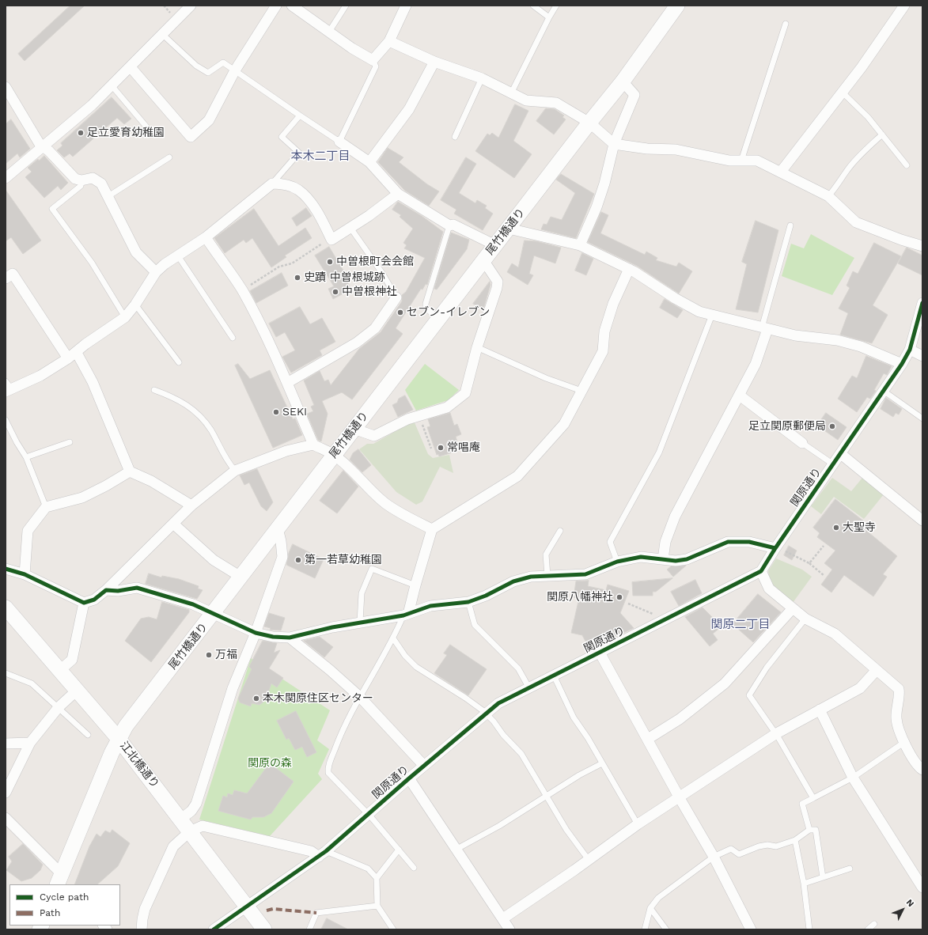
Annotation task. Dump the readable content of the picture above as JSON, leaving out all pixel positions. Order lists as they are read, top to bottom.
{
  "streets": {
    "main road": ["尾竹橋通り", "江北橋通り"],
    "street": ["関原通り"]
  },
  "crossings": [
    ["尾竹橋通り", "江北橋通り"],
    ["関原通り", "江北橋通り"]
  ],
  "districts": ["本木二丁目", "関原二丁目"],
  "parks": ["関原の森"],
  "places": [
    "足立愛育幼稚園",
    "中曽根町会会館",
    "史蹟 中曽根城跡",
    "中曽根神社",
    "セブン-イレブン",
    "SEKI",
    "足立関原郵便局",
    "常唱庵",
    "大聖寺",
    "第一若草幼稚園",
    "関原八幡神社",
    "万福",
    "本木関原住区センター"
  ],
  "legend": ["Cycle path", "Path"],
  "north": "top right"
}
